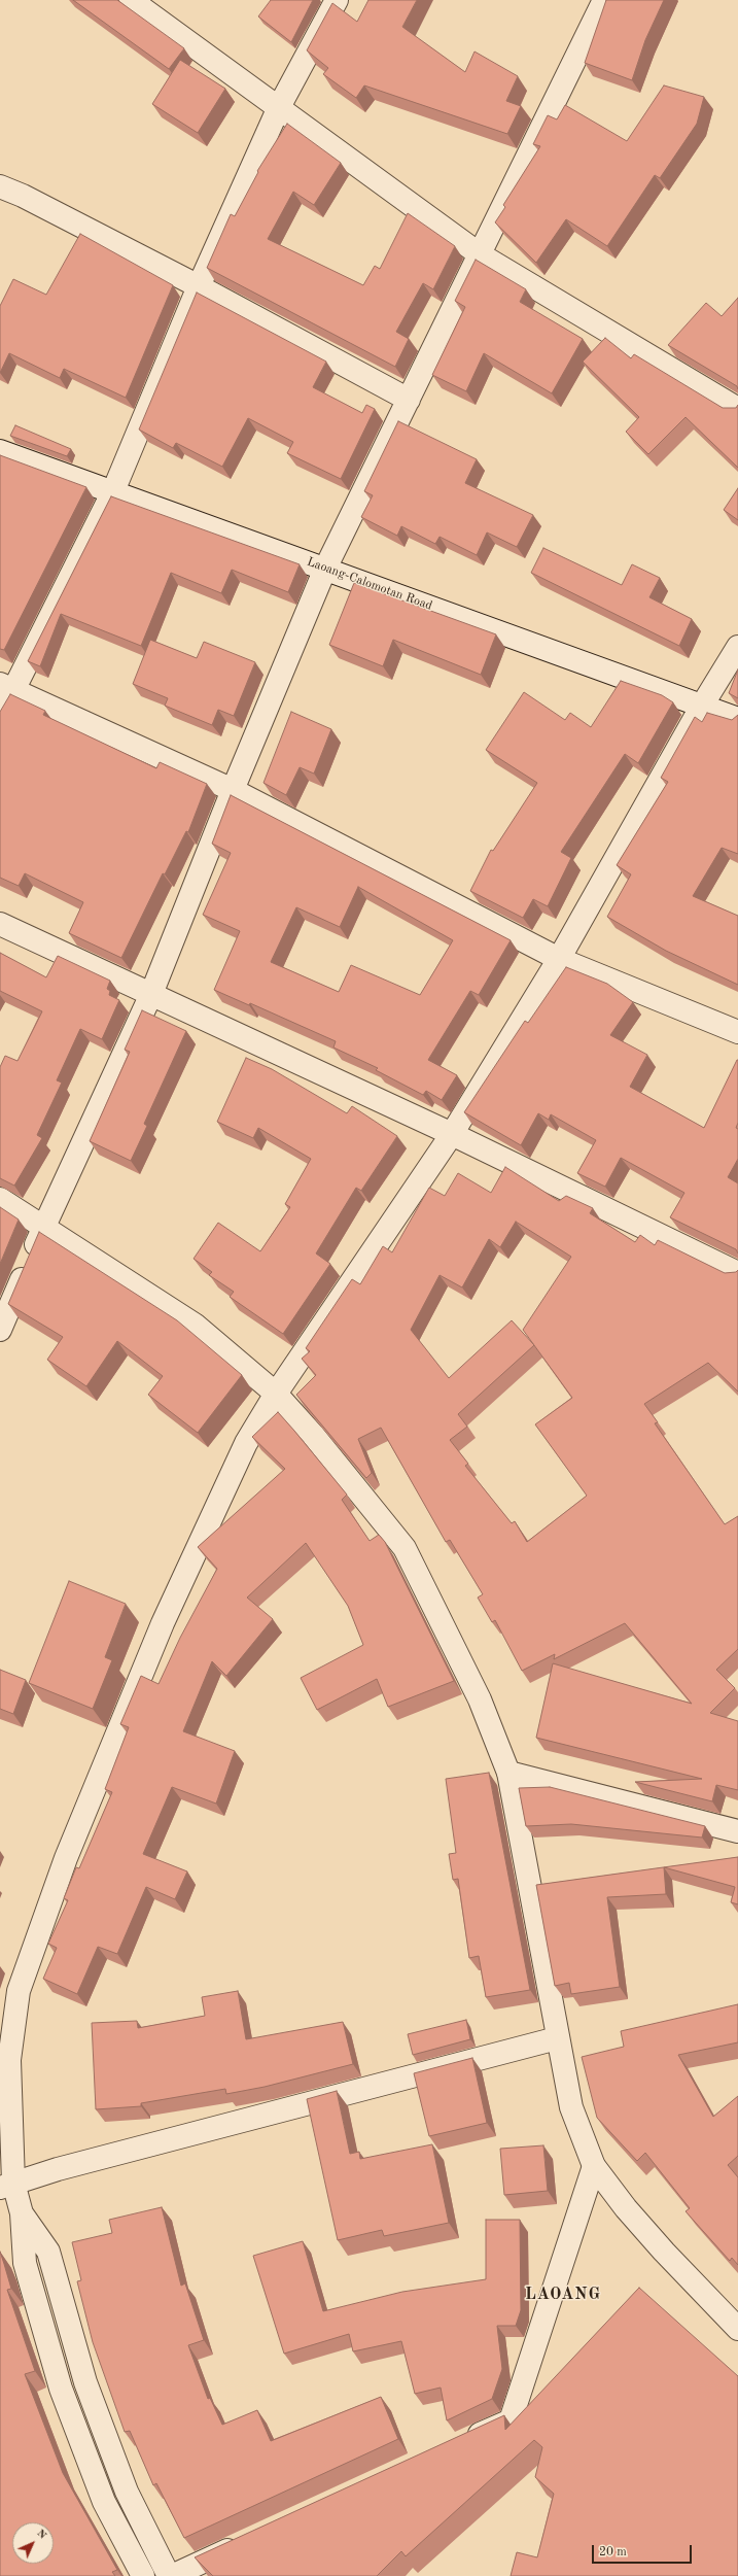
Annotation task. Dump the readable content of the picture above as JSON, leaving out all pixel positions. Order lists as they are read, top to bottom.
{
  "streets": {
    "street": ["Laoang-Calomotan Road"]
  },
  "districts": ["LAOANG"],
  "scale_bar": "20 m",
  "north": "top right"
}
